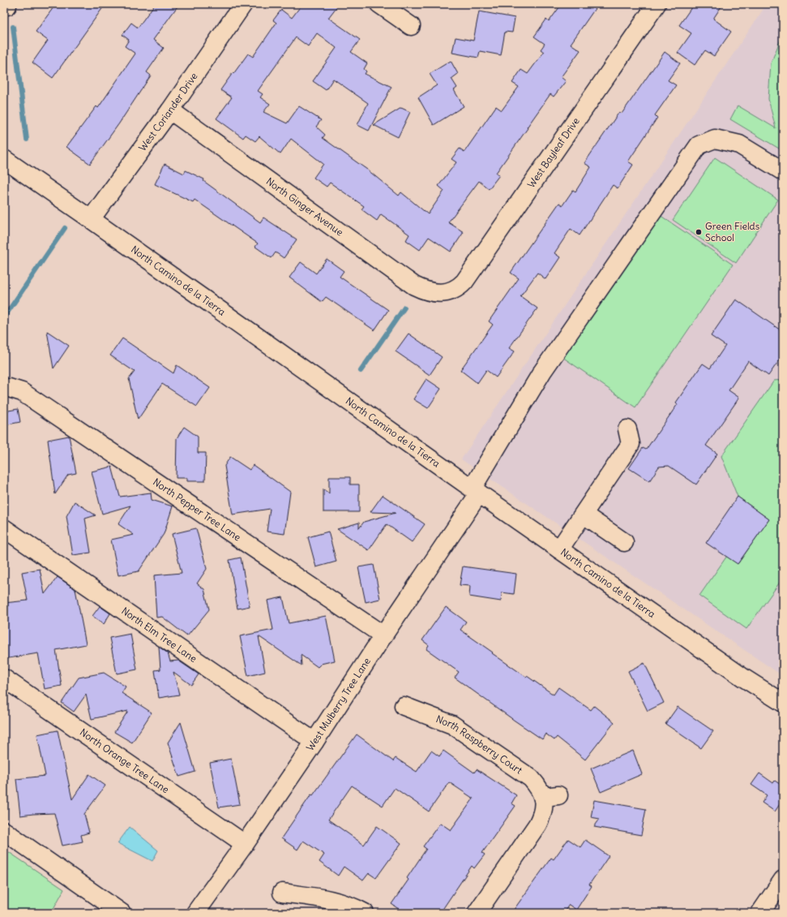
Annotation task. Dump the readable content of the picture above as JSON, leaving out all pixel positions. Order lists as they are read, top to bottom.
{
  "streets": {
    "street": [
      "West Coriander Drive",
      "West Bayleaf Drive",
      "North Ginger Avenue",
      "North Camino de la Tierra",
      "North Pepper Tree Lane",
      "North Elm Tree Lane",
      "West Mulberry Tree Lane",
      "North Raspberry Court",
      "North Orange Tree Lane"
    ]
  },
  "crossings": [
    ["West Coriander Drive", "North Ginger Avenue"],
    ["West Coriander Drive", "North Camino de la Tierra"],
    ["West Bayleaf Drive", "North Ginger Avenue"],
    ["North Camino de la Tierra", "West Mulberry Tree Lane"],
    ["North Pepper Tree Lane", "West Mulberry Tree Lane"],
    ["North Elm Tree Lane", "West Mulberry Tree Lane"],
    ["West Mulberry Tree Lane", "North Orange Tree Lane"]
  ],
  "places": ["Green Fields School"]
}
